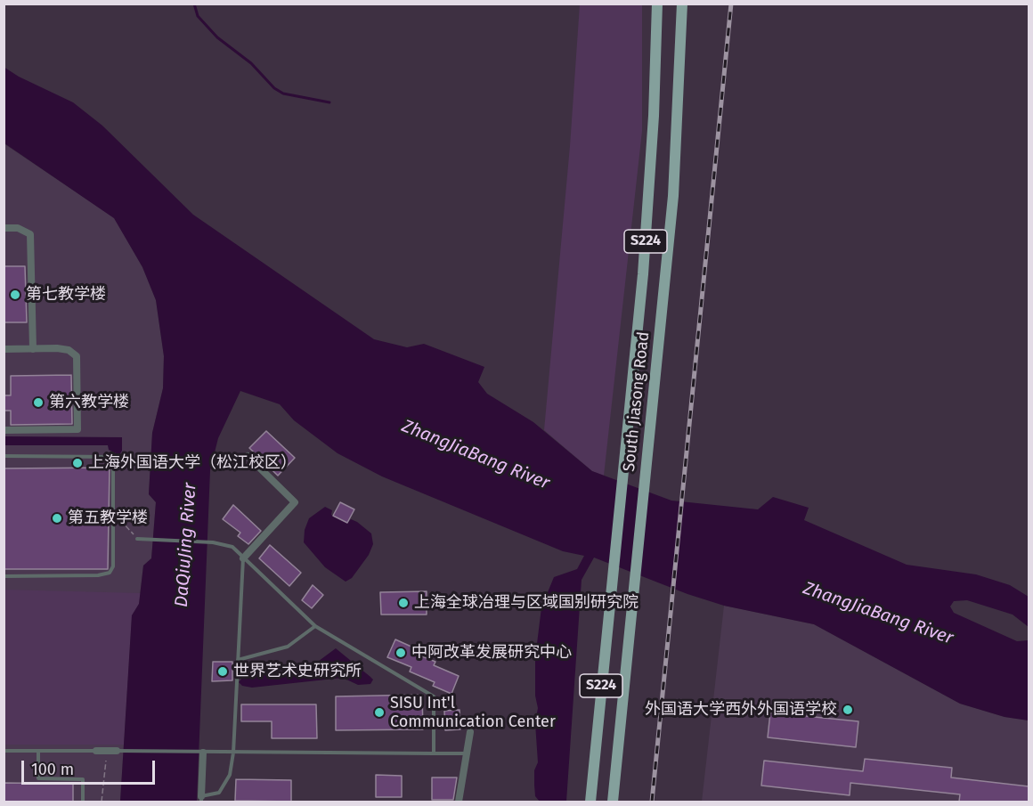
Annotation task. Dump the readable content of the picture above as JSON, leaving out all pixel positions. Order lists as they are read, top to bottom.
{
  "streets": {
    "main road": ["S224", "South Jiasong Road"]
  },
  "water": ["ZhangJiaBang River", "DaQiuJing River"],
  "places": [
    "第七教学楼",
    "第六教学楼",
    "上海外国语大学（松江校区）",
    "第五教学楼",
    "上海全球冶理与区域国别研究院",
    "中阿改革发展研究中心",
    "世界艺术史研究所",
    "外国语大学西外外国语学校",
    "SISU Int'l Communication Center"
  ],
  "scale_bar": "100 m"
}
